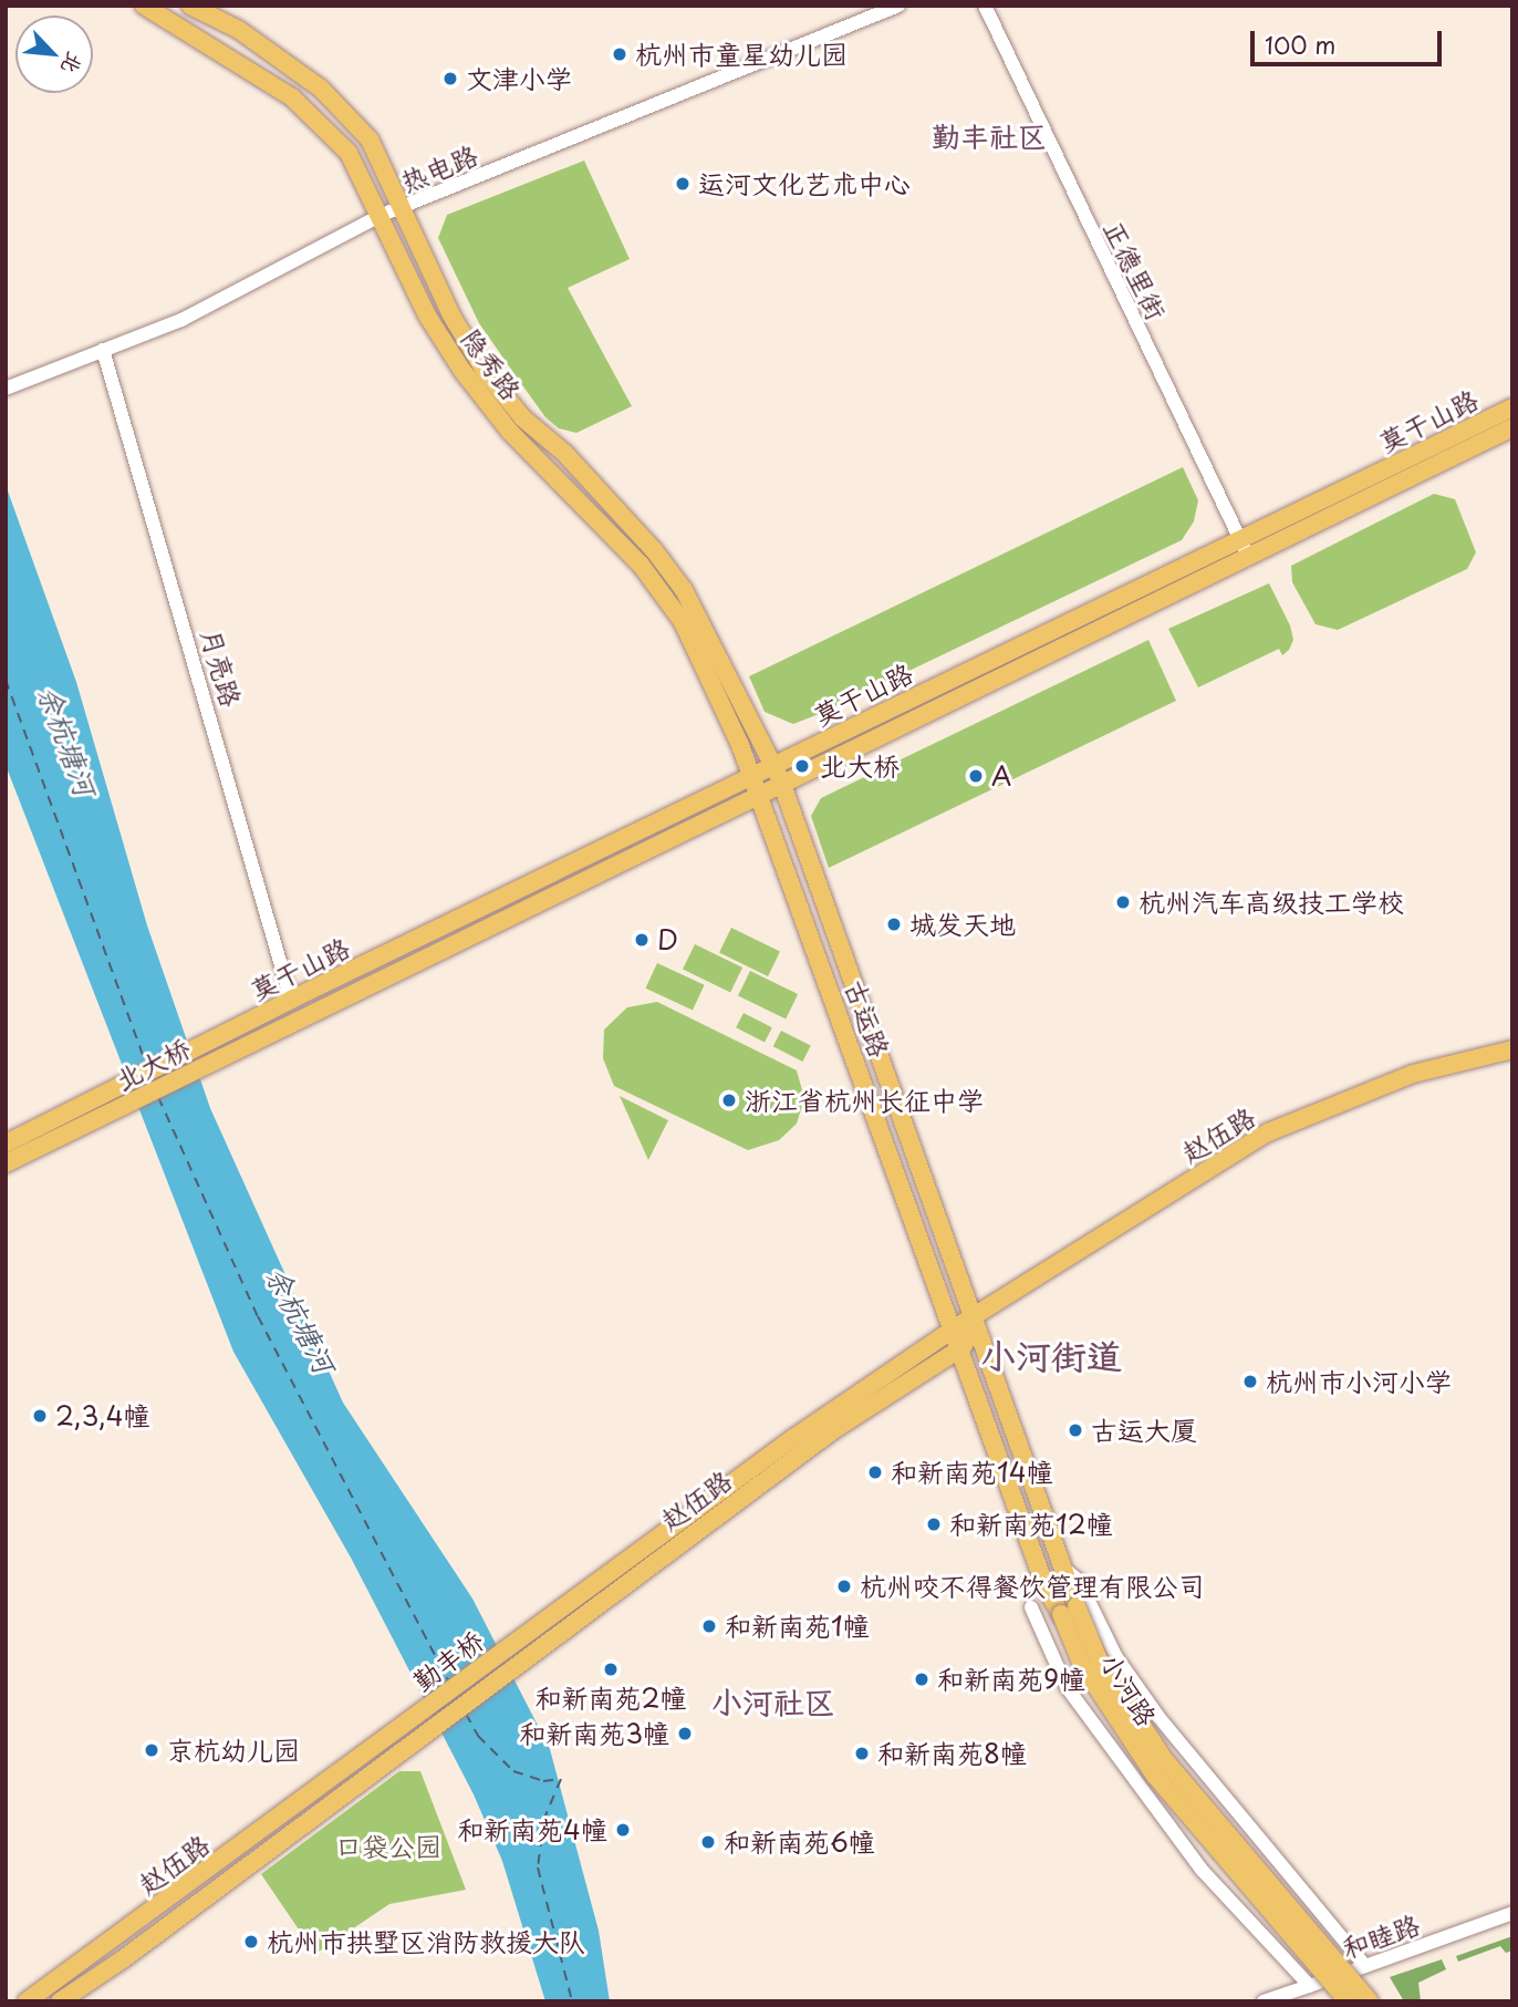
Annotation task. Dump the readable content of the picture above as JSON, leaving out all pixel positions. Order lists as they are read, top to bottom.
{
  "streets": {
    "main road": [
      "隐秀路",
      "莫干山路",
      "古运路",
      "北大桥",
      "赵伍路",
      "勤丰桥",
      "小河路"
    ],
    "street": [
      "热电路",
      "正德里街",
      "月亮路",
      "和睦路"
    ]
  },
  "crossings": [
    ["热电路", "隐秀路"],
    ["热电路", "月亮路"],
    ["正德里街", "莫干山路"],
    ["隐秀路", "莫干山路"],
    ["隐秀路", "古运路"],
    ["莫干山路", "月亮路"],
    ["莫干山路", "古运路"],
    ["莫干山路", "北大桥"],
    ["古运路", "赵伍路"],
    ["古运路", "小河路"],
    ["赵伍路", "勤丰桥"],
    ["赵伍路", "小河路"]
  ],
  "districts": ["勤丰社区", "小河街道", "小河社区"],
  "water": ["余杭塘河"],
  "parks": ["口袋公园"],
  "places": [
    "杭州市童星幼儿园",
    "文津小学",
    "运河文化艺术中心",
    "北大桥",
    "A",
    "杭州汽车高级技工学校",
    "城发天地",
    "D",
    "浙江省杭州长征中学",
    "杭州市小河小学",
    "2,3,4幢",
    "古运大厦",
    "和新南苑14幢",
    "和新南苑12幢",
    "杭州咬不得餐饮管理有限公司",
    "和新南苑1幢",
    "和新南苑2幢",
    "和新南苑9幢",
    "和新南苑3幢",
    "京杭幼儿园",
    "和新南苑8幢",
    "和新南苑4幢",
    "和新南苑6幢",
    "杭州市拱墅区消防救援大队"
  ],
  "scale_bar": "100 m",
  "north": "bottom right"
}
